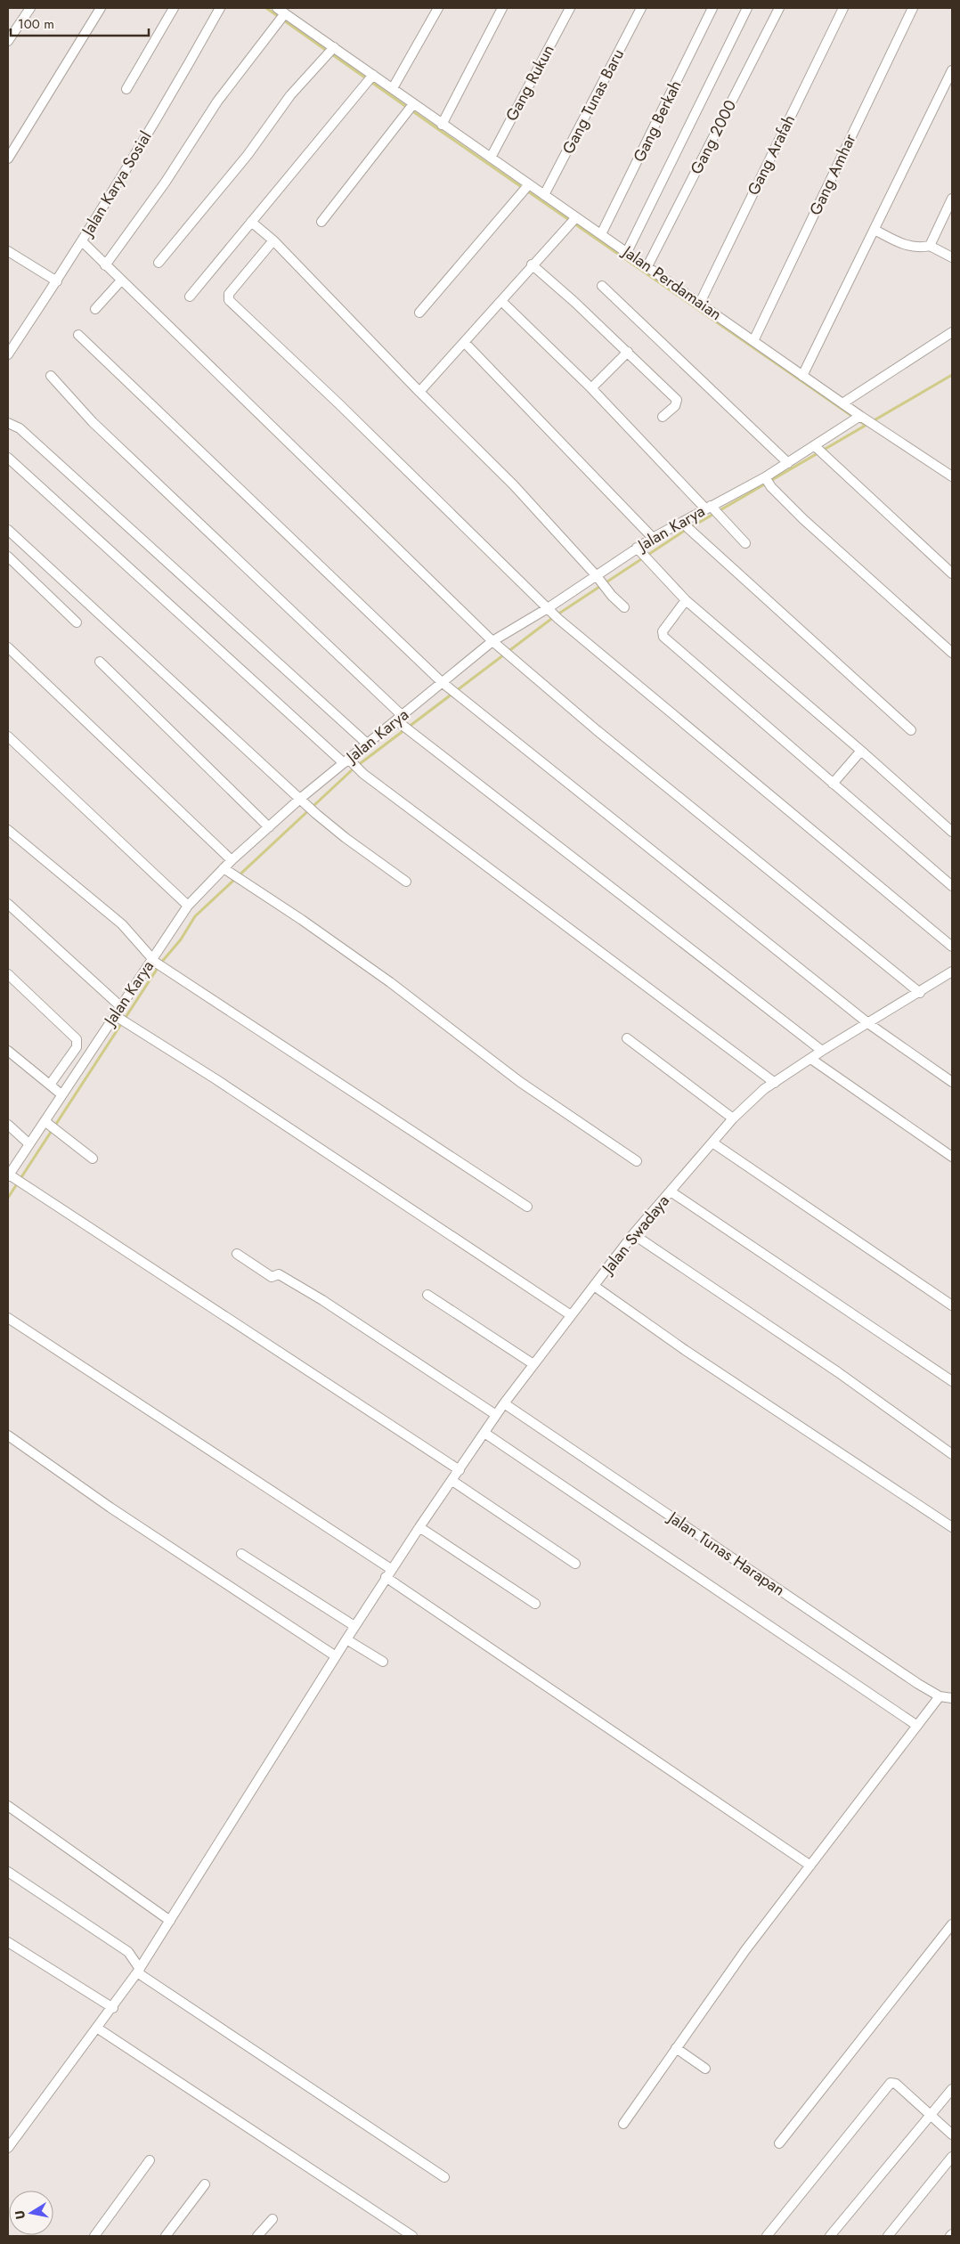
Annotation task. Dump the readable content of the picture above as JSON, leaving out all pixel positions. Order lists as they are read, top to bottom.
{
  "streets": {
    "street": [
      "Gang Rukun",
      "Gang Tunas Baru",
      "Gang Berkah",
      "Gang 2000",
      "Gang Arafah",
      "Gang Amhar",
      "Jalan Karya Sosial",
      "Jalan Perdamaian",
      "Jalan Karya",
      "Jalan Swadaya",
      "Jalan Tunas Harapan"
    ]
  },
  "crossings": [
    ["Gang Rukun", "Jalan Perdamaian"],
    ["Gang Tunas Baru", "Jalan Perdamaian"],
    ["Gang Berkah", "Jalan Perdamaian"],
    ["Gang 2000", "Jalan Perdamaian"],
    ["Gang Arafah", "Jalan Perdamaian"],
    ["Gang Amhar", "Jalan Perdamaian"],
    ["Jalan Perdamaian", "Jalan Karya"],
    ["Jalan Swadaya", "Jalan Tunas Harapan"]
  ],
  "scale_bar": "100 m",
  "north": "left"
}
